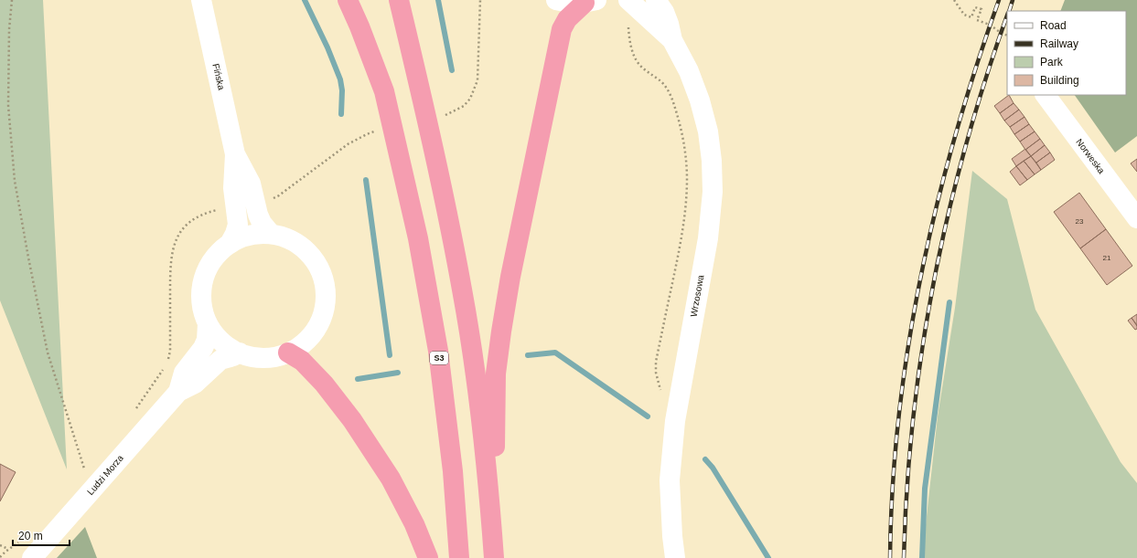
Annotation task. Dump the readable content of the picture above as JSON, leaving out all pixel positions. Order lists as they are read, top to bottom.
{
  "streets": {
    "highway": ["S3"],
    "street": [
      "Fińska",
      "Norweska",
      "Wrzosowa",
      "Ludzi Morza"
    ]
  },
  "crossings": [
    ["Fińska", "Ludzi Morza"]
  ],
  "house_numbers": ["23", "21"],
  "legend": [
    "Road",
    "Railway",
    "Park",
    "Building"
  ],
  "scale_bar": "20 m"
}
